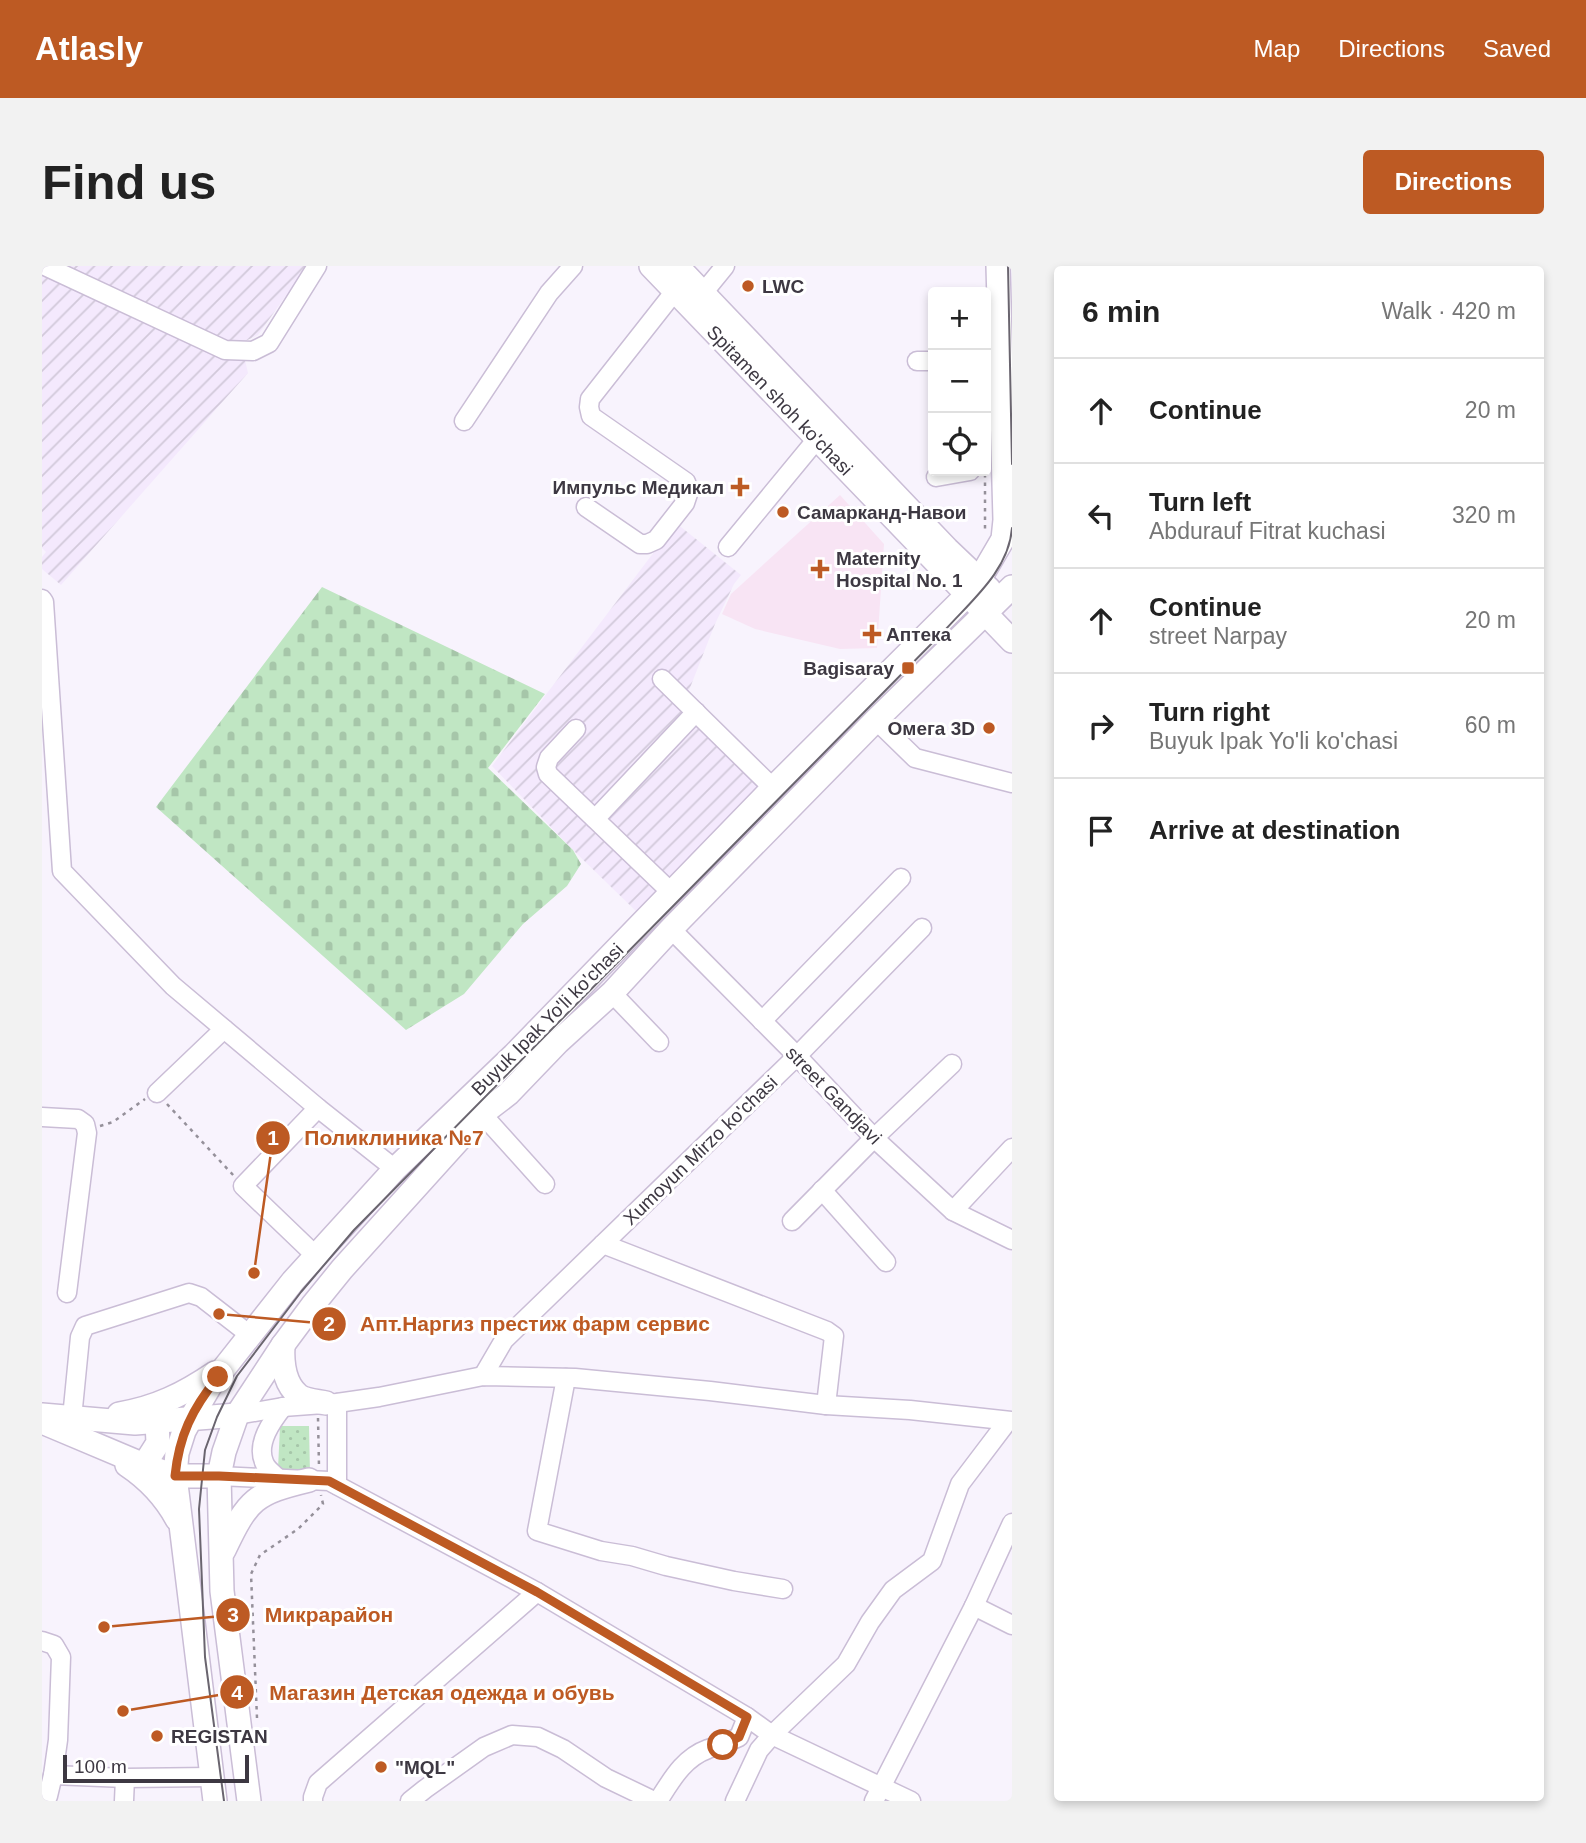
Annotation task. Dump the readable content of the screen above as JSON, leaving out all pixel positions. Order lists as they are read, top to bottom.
{
  "streets": {
    "main road": ["Spitamen shoh ko'chasi", "Buyuk Ipak Yo'li ko'chasi"],
    "street": ["street Gandjavi", "Xumoyun Mirzo ko'chasi"]
  },
  "crossings": [
    ["Spitamen shoh ko'chasi", "Buyuk Ipak Yo'li ko'chasi"],
    ["Buyuk Ipak Yo'li ko'chasi", "street Gandjavi"],
    ["street Gandjavi", "Xumoyun Mirzo ko'chasi"]
  ],
  "places": {
    "other": [
      "LWC",
      "Самарканд-Навои",
      "Омега 3D",
      "Поликлиника №7",
      "Апт.Наргиз престиж фарм сервис",
      "Микрарайон",
      "Магазин Детская одежда и обувь",
      "REGISTAN",
      "\"MQL\""
    ],
    "health": ["Импульс Медикал", "Maternity Hospital No. 1", "Аптека"],
    "transit": ["Bagisaray"]
  },
  "scale_bar": "100 m",
  "page": {
    "header": "Atlasly",
    "nav": ["Map", "Directions", "Saved"],
    "buttons": "Directions",
    "title": "Find us",
    "heading": ["6 min", "Walk · 420 m"],
    "map_buttons": ["+", "−"],
    "list": [
      ["Continue", "20 m"],
      ["Turn left", "Abdurauf Fitrat kuchasi", "320 m"],
      ["Continue", "street Narpay", "20 m"],
      ["Turn right", "Buyuk Ipak Yo'li ko'chasi", "60 m"],
      "Arrive at destination"
    ],
    "scale": "100 m"
  }
}
